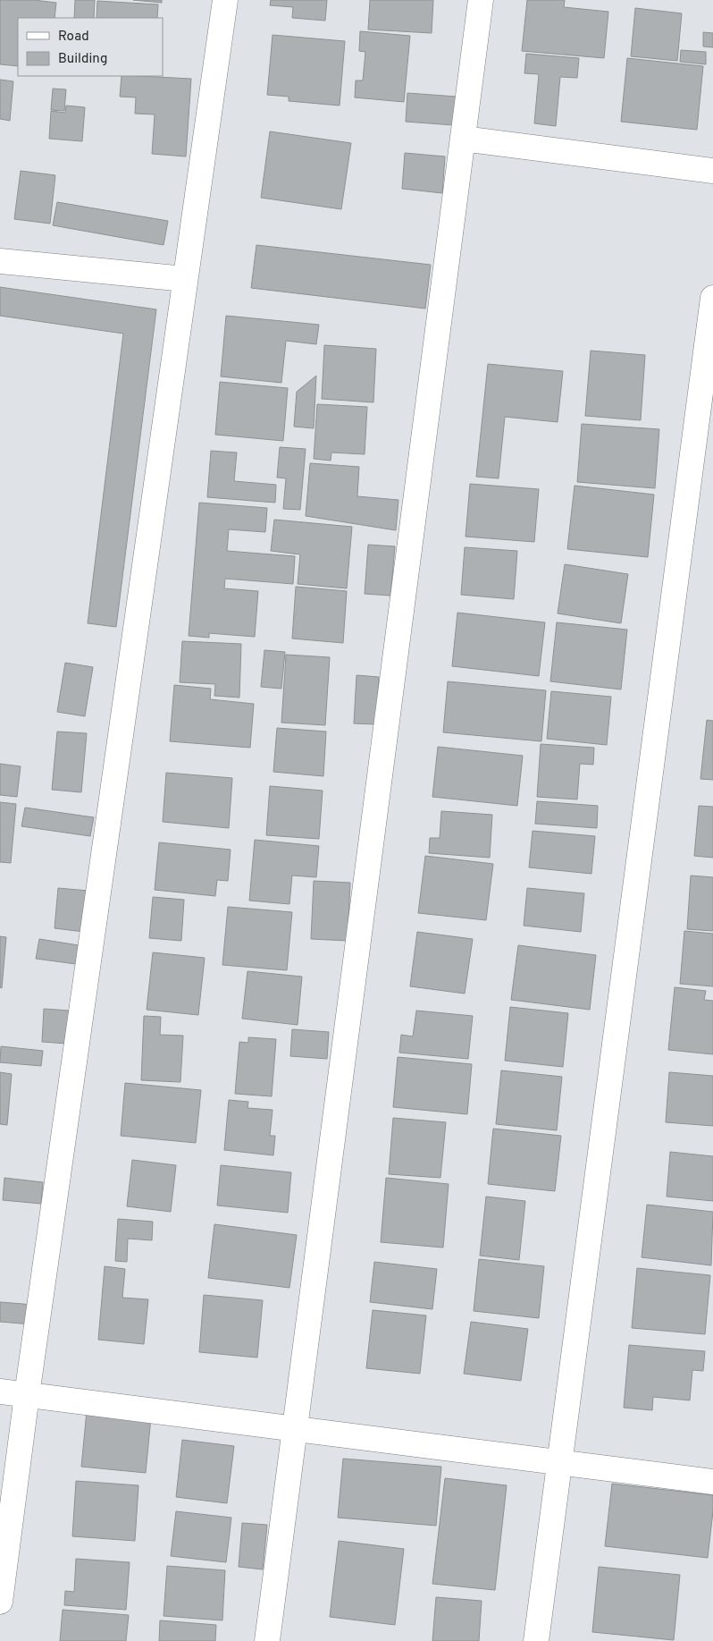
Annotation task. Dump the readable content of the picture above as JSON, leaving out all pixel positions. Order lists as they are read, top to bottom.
{
  "legend": ["Road", "Building"]
}
